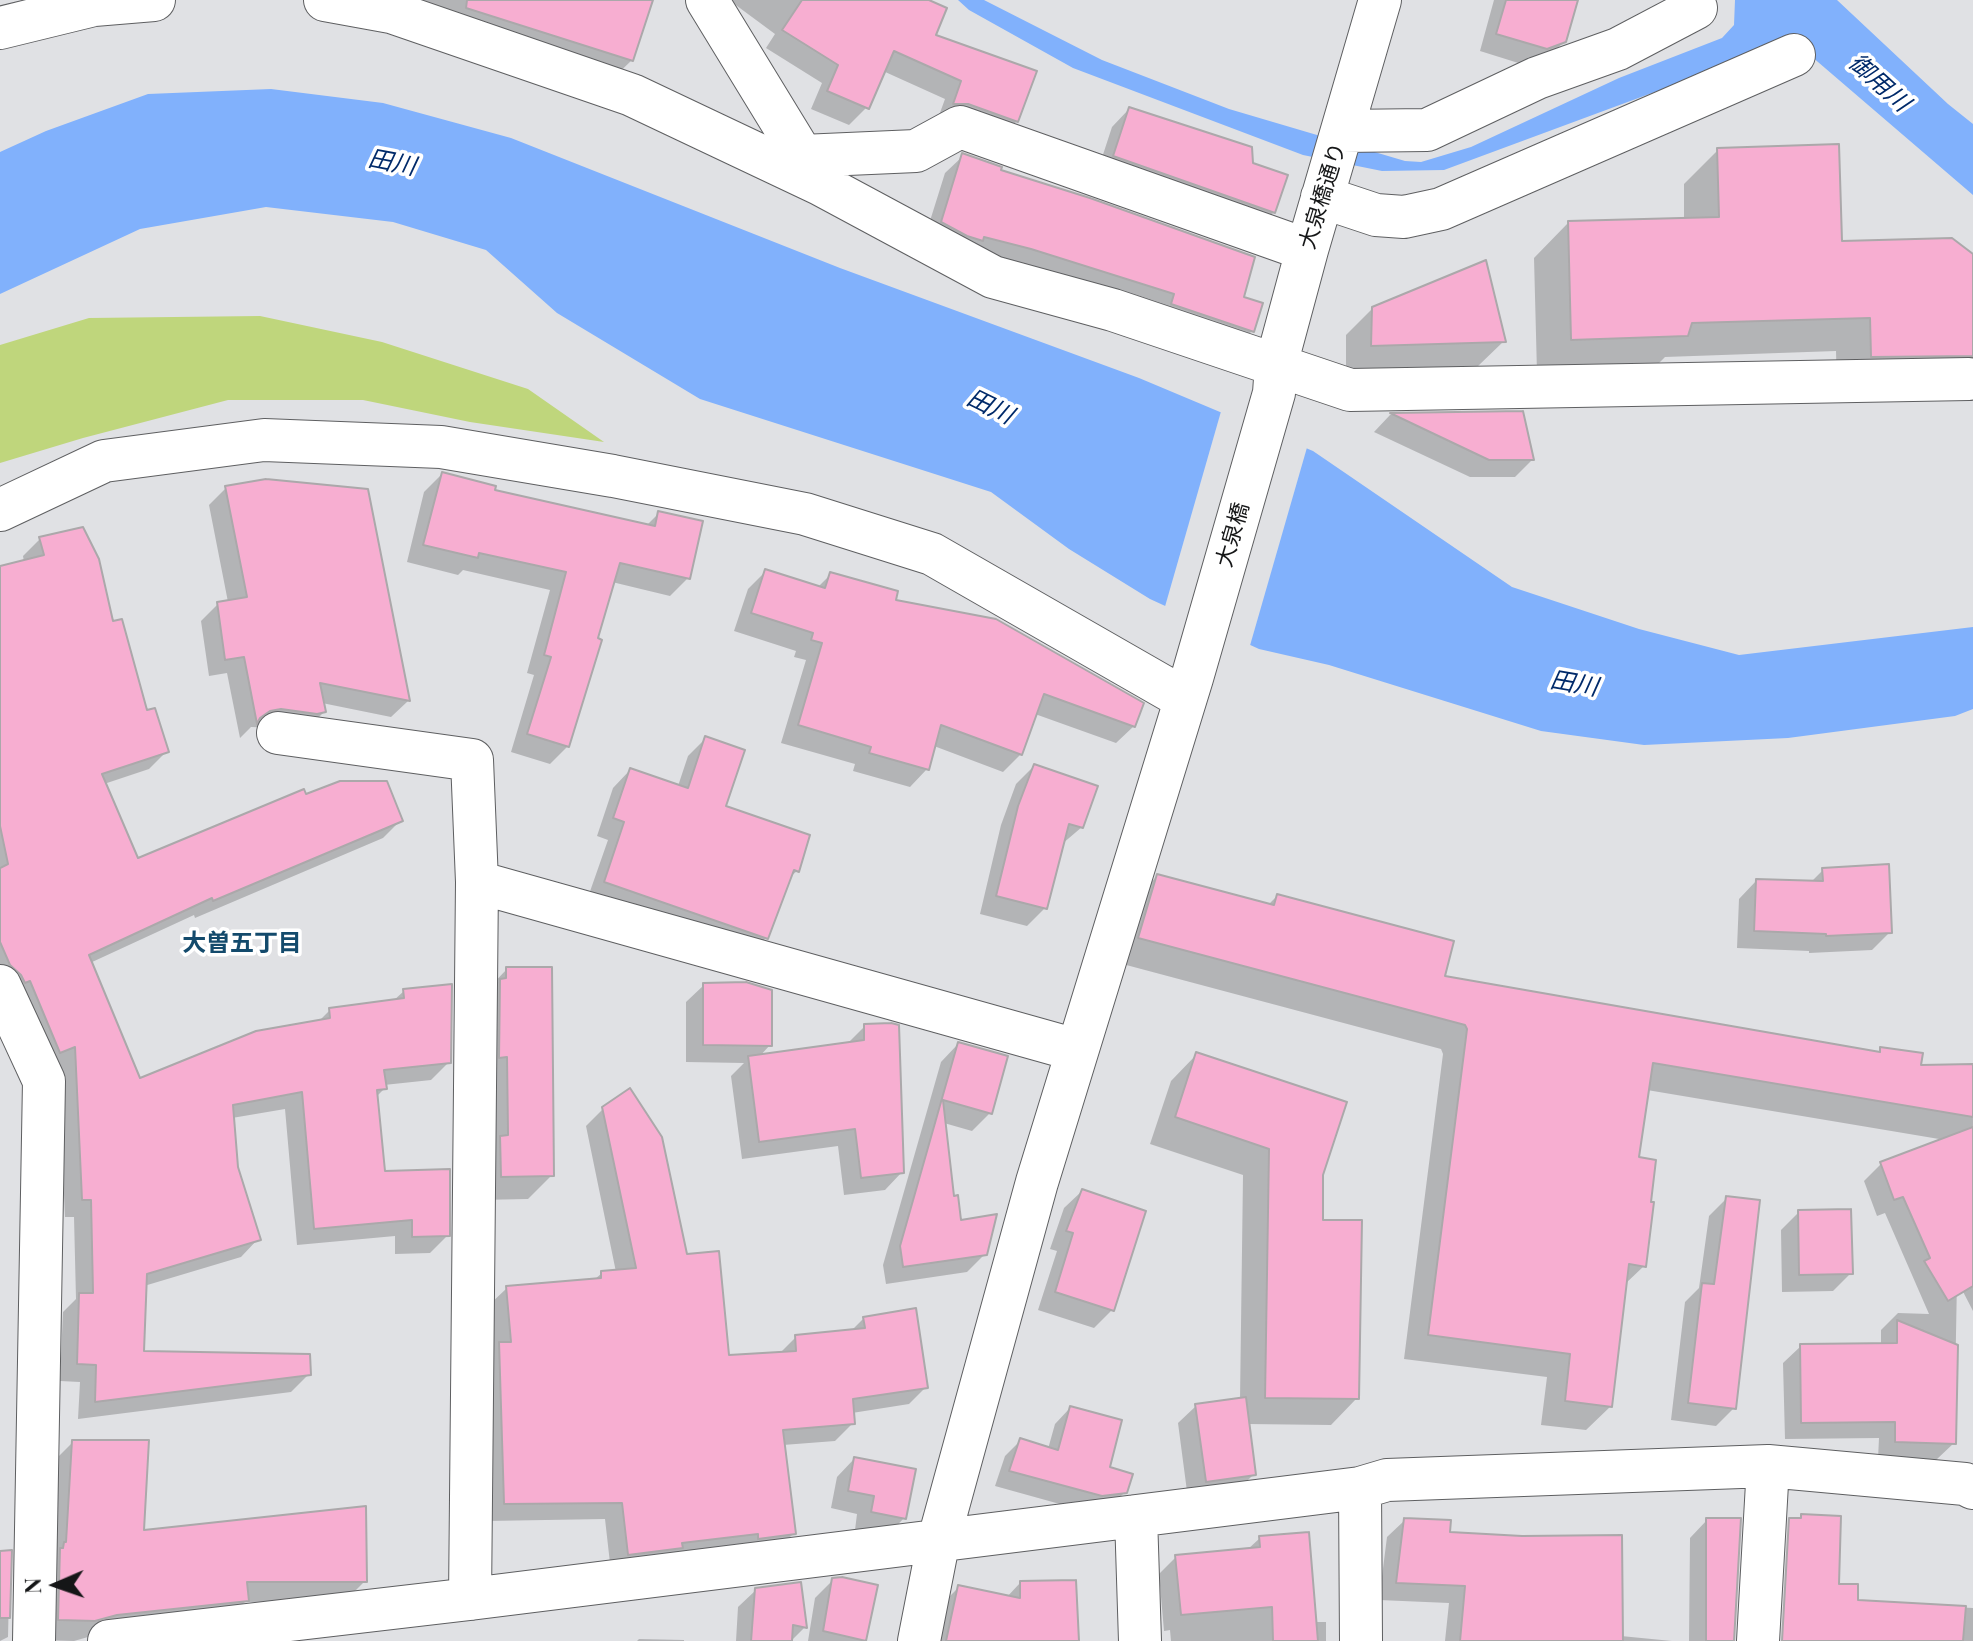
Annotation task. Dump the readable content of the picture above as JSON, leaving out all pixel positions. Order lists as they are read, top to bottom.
{
  "streets": {
    "street": ["大泉橋通り", "大泉橋"]
  },
  "crossings": [
    ["大泉橋通り", "大泉橋"]
  ],
  "districts": ["大曽五丁目"],
  "water": ["御用川", "田川"],
  "north": "left"
}
